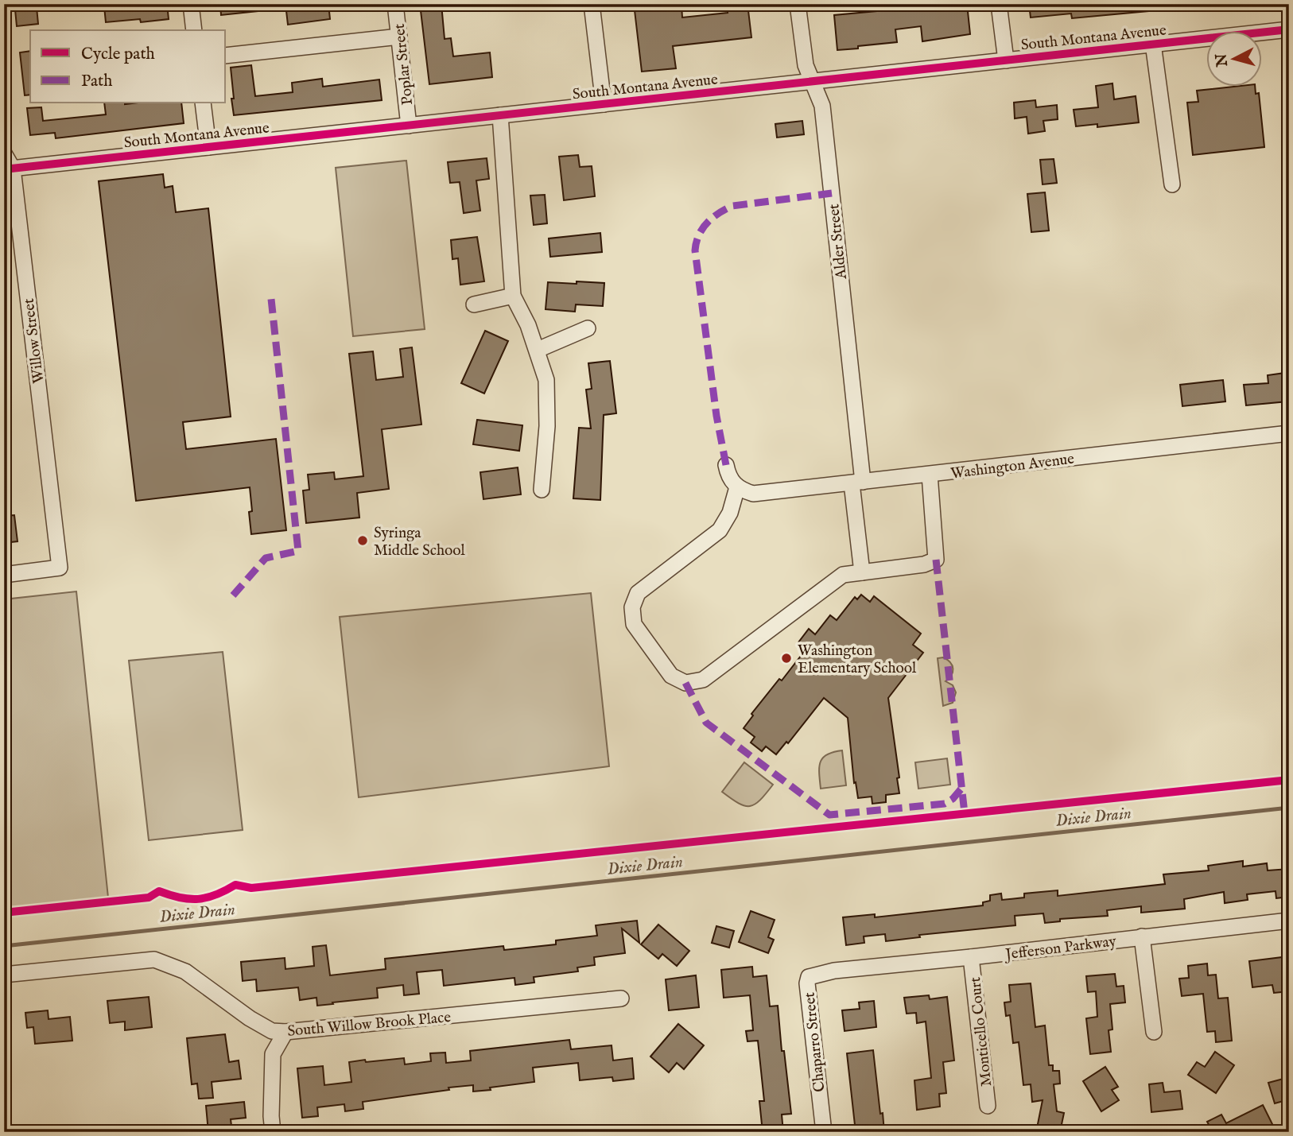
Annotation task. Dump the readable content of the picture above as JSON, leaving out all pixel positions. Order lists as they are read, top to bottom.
{
  "streets": {
    "street": [
      "South Montana Avenue",
      "Poplar Street",
      "Alder Street",
      "Willow Street",
      "Washington Avenue",
      "Jefferson Parkway",
      "South Willow Brook Place",
      "Monticello Court",
      "Chaparro Street"
    ]
  },
  "crossings": [
    ["South Montana Avenue", "Poplar Street"],
    ["South Montana Avenue", "Alder Street"],
    ["South Montana Avenue", "Willow Street"],
    ["Alder Street", "Washington Avenue"],
    ["Jefferson Parkway", "Monticello Court"],
    ["Jefferson Parkway", "Chaparro Street"]
  ],
  "water": ["Dixie Drain"],
  "places": ["Syringa Middle School", "Washington Elementary School"],
  "legend": ["Cycle path", "Path"],
  "north": "left"
}
